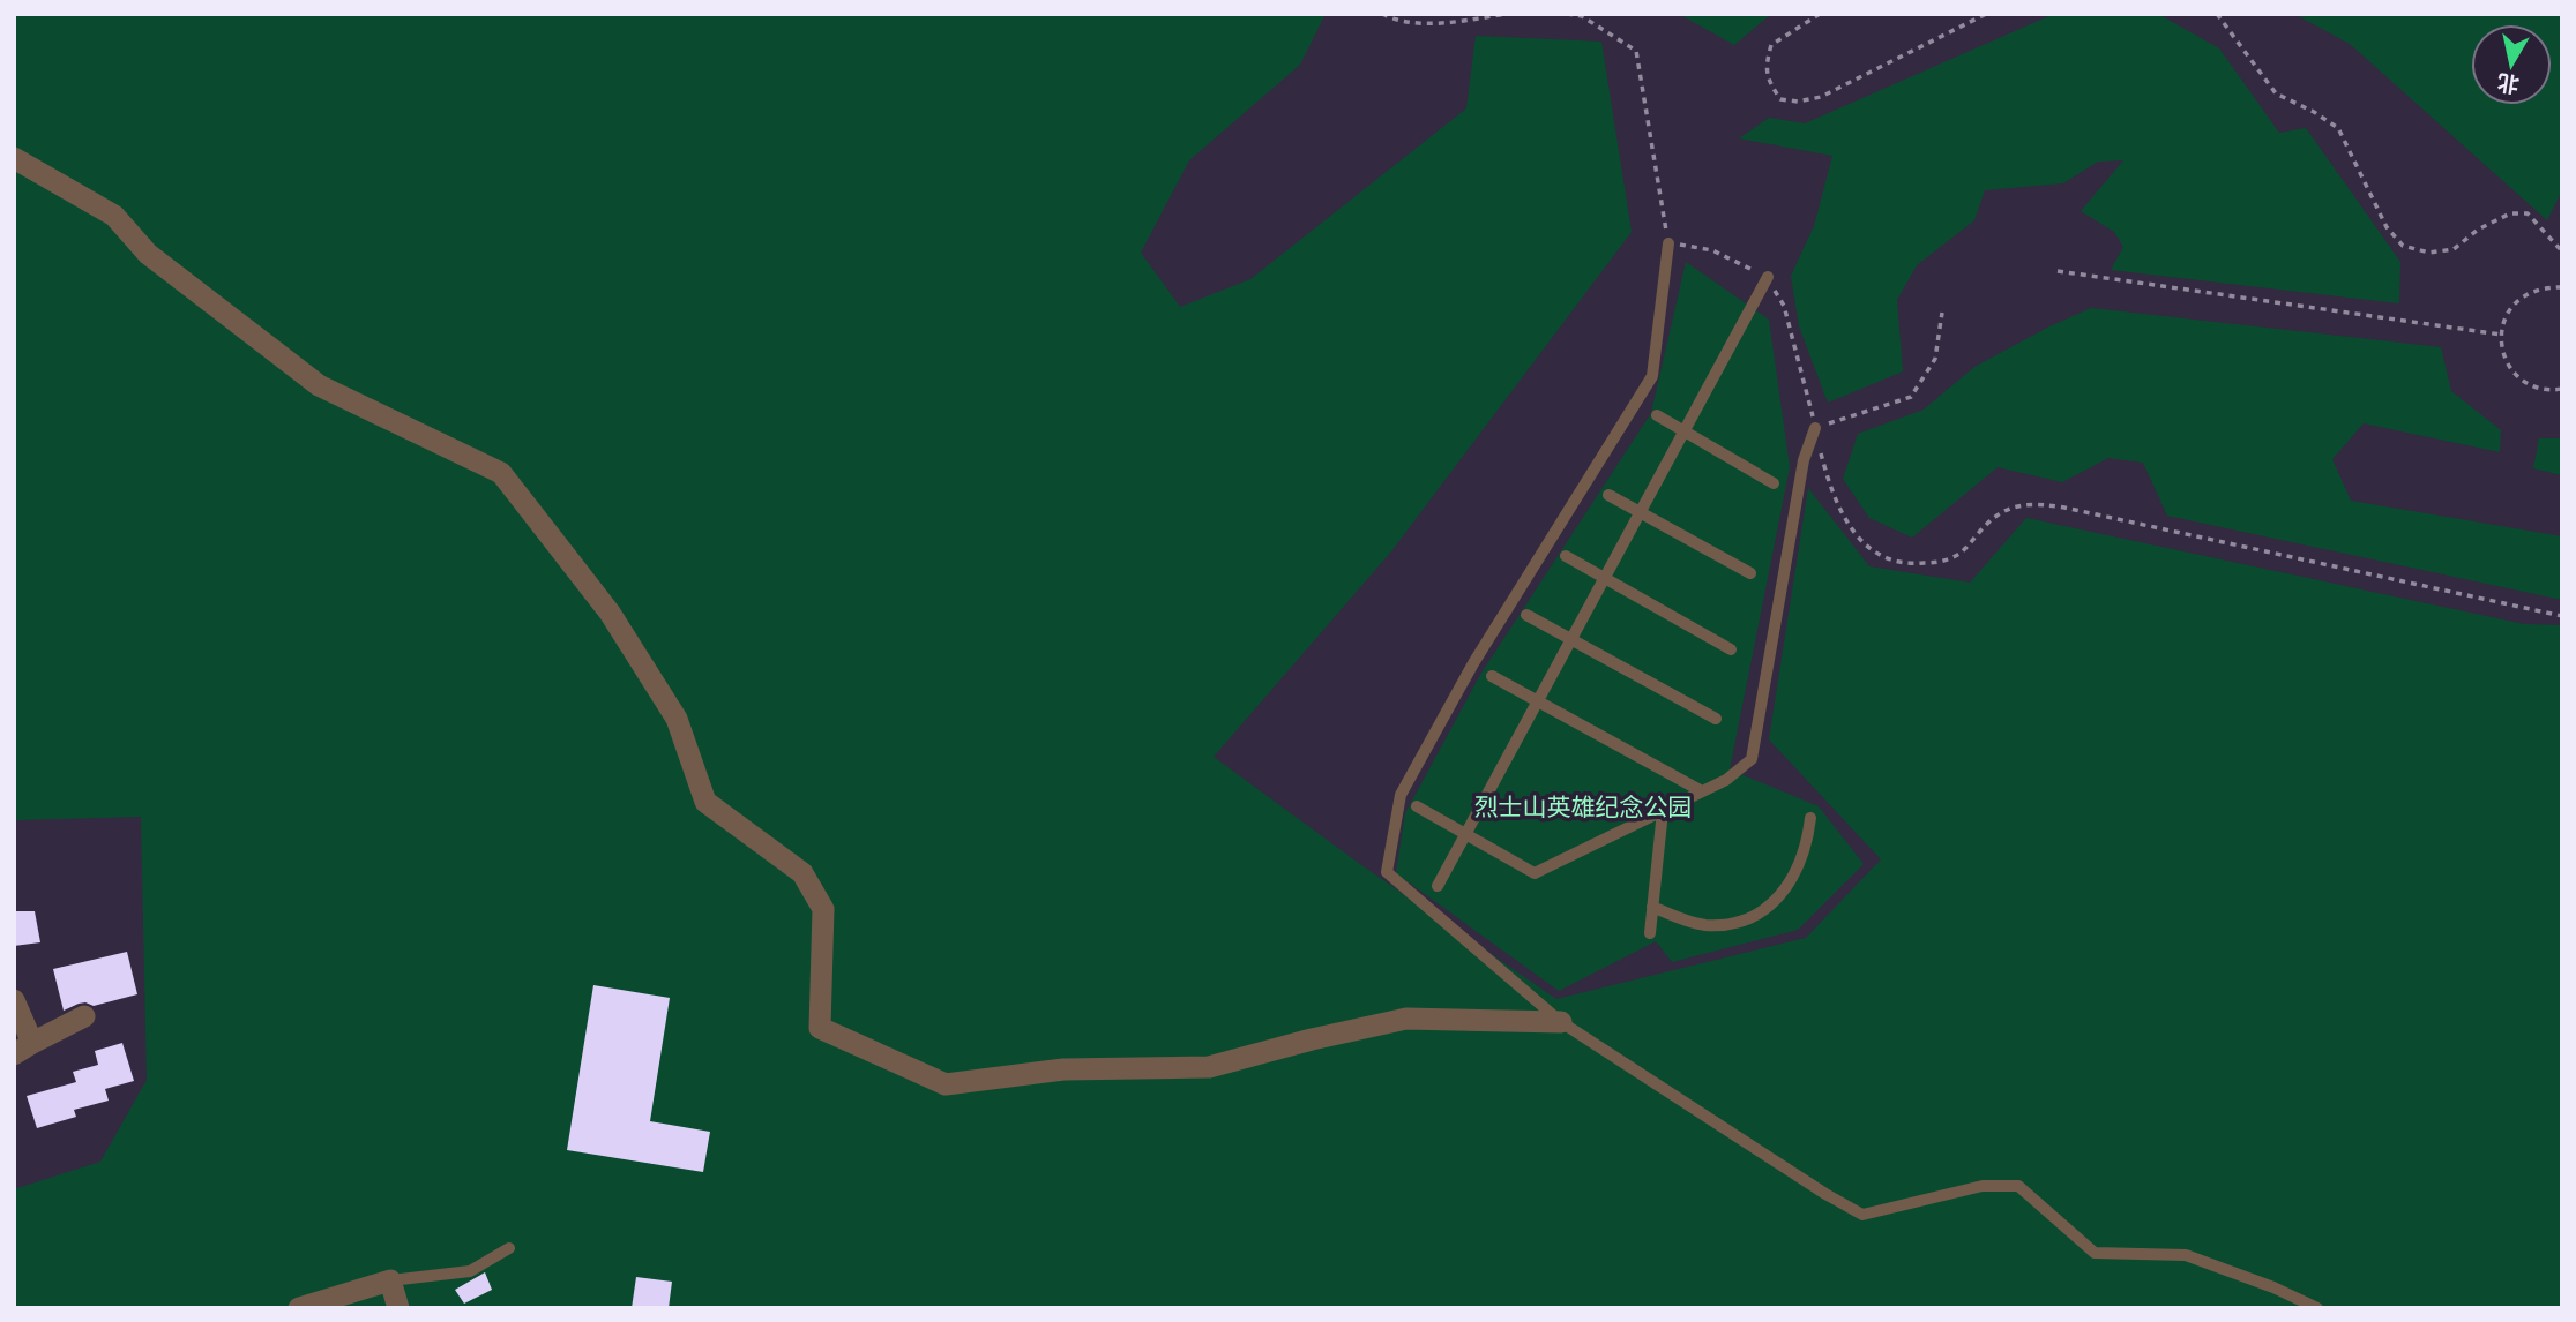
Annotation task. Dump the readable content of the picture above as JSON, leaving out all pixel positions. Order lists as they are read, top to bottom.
{
  "parks": ["烈士山英雄纪念公园"],
  "north": "bottom"
}
